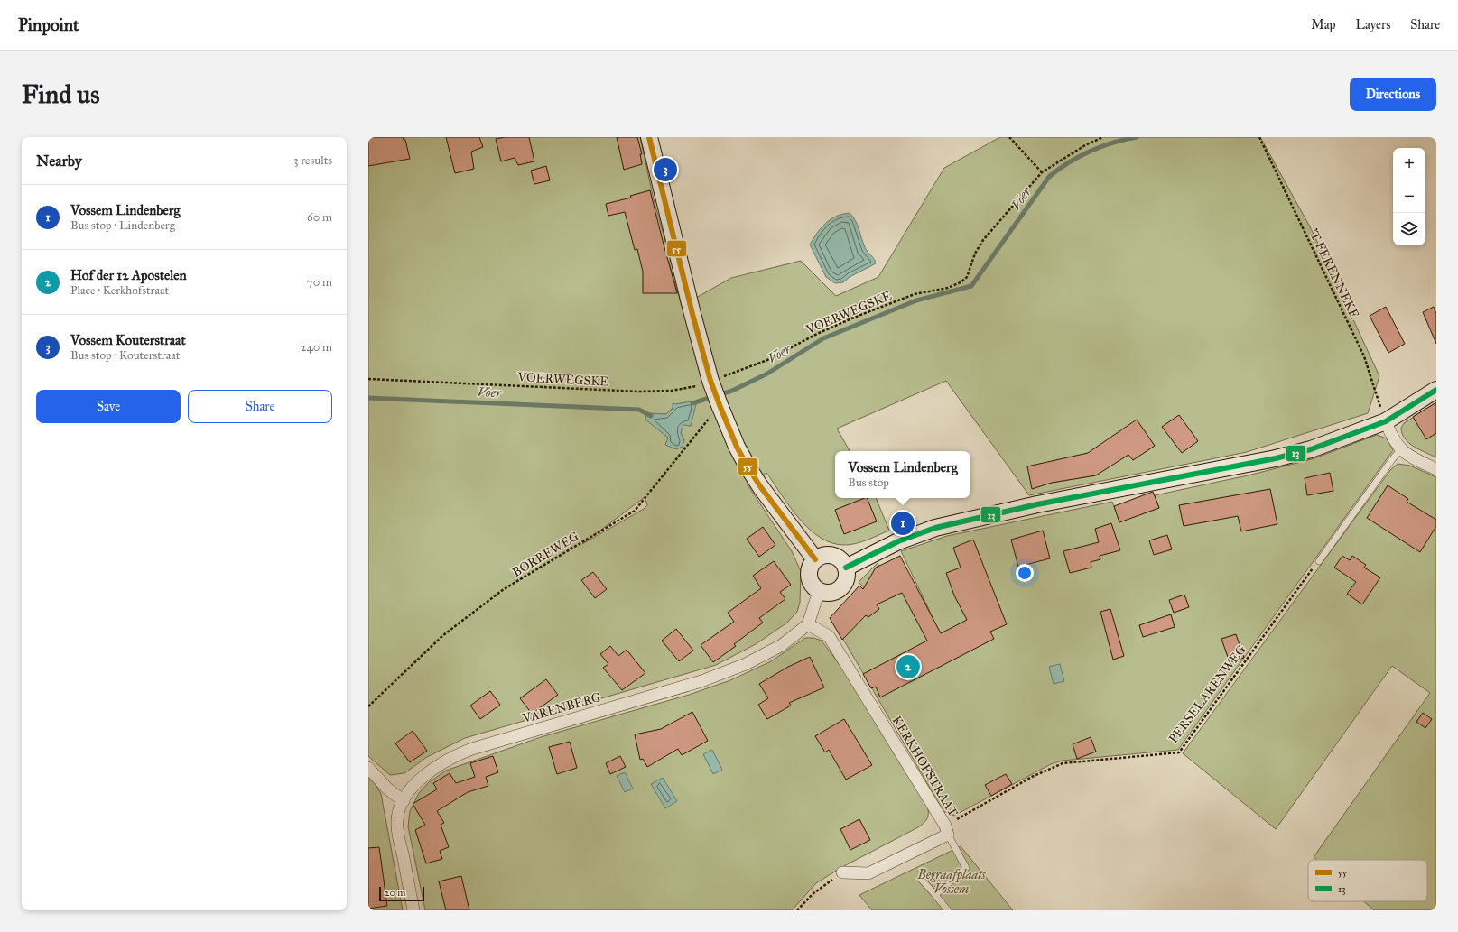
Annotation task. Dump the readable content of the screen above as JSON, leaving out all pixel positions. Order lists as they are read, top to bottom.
{
  "streets": {
    "street": ["VARENBERG", "KERKHOFSTRAAT"],
    "path": [
      "'T FERENNEKE",
      "VOERWEGSKE",
      "BORREWEG",
      "PERSELARENWEG"
    ]
  },
  "crossings": [
    ["PERSELARENWEG", "KERKHOFSTRAAT"],
    ["VARENBERG", "KERKHOFSTRAAT"]
  ],
  "water": ["Voer"],
  "parks": ["Begraafplaats Vossem"],
  "lines": ["transit line 55", "transit line 13"],
  "legend": ["55", "13"],
  "scale_bar": "20 m",
  "page": {
    "header": "Pinpoint",
    "nav": ["Map", "Layers", "Share"],
    "buttons": [
      "Directions",
      ["Save", "Share"]
    ],
    "title": "Find us",
    "heading": ["Nearby", "3 results"],
    "map_buttons": ["+", "−"],
    "pins": ["3", "1", "2"],
    "list": [
      {
        "mark": "1",
        "name": "Vossem Lindenberg",
        "note": "Bus stop · Lindenberg",
        "value": "60 m"
      },
      {
        "mark": "2",
        "name": "Hof der 12 Apostelen",
        "note": "Place · Kerkhofstraat",
        "value": "70 m"
      },
      {
        "mark": "3",
        "name": "Vossem Kouterstraat",
        "note": "Bus stop · Kouterstraat",
        "value": "240 m"
      }
    ],
    "popup": ["Vossem Lindenberg", "Bus stop"],
    "scale": "20 m"
  }
}
